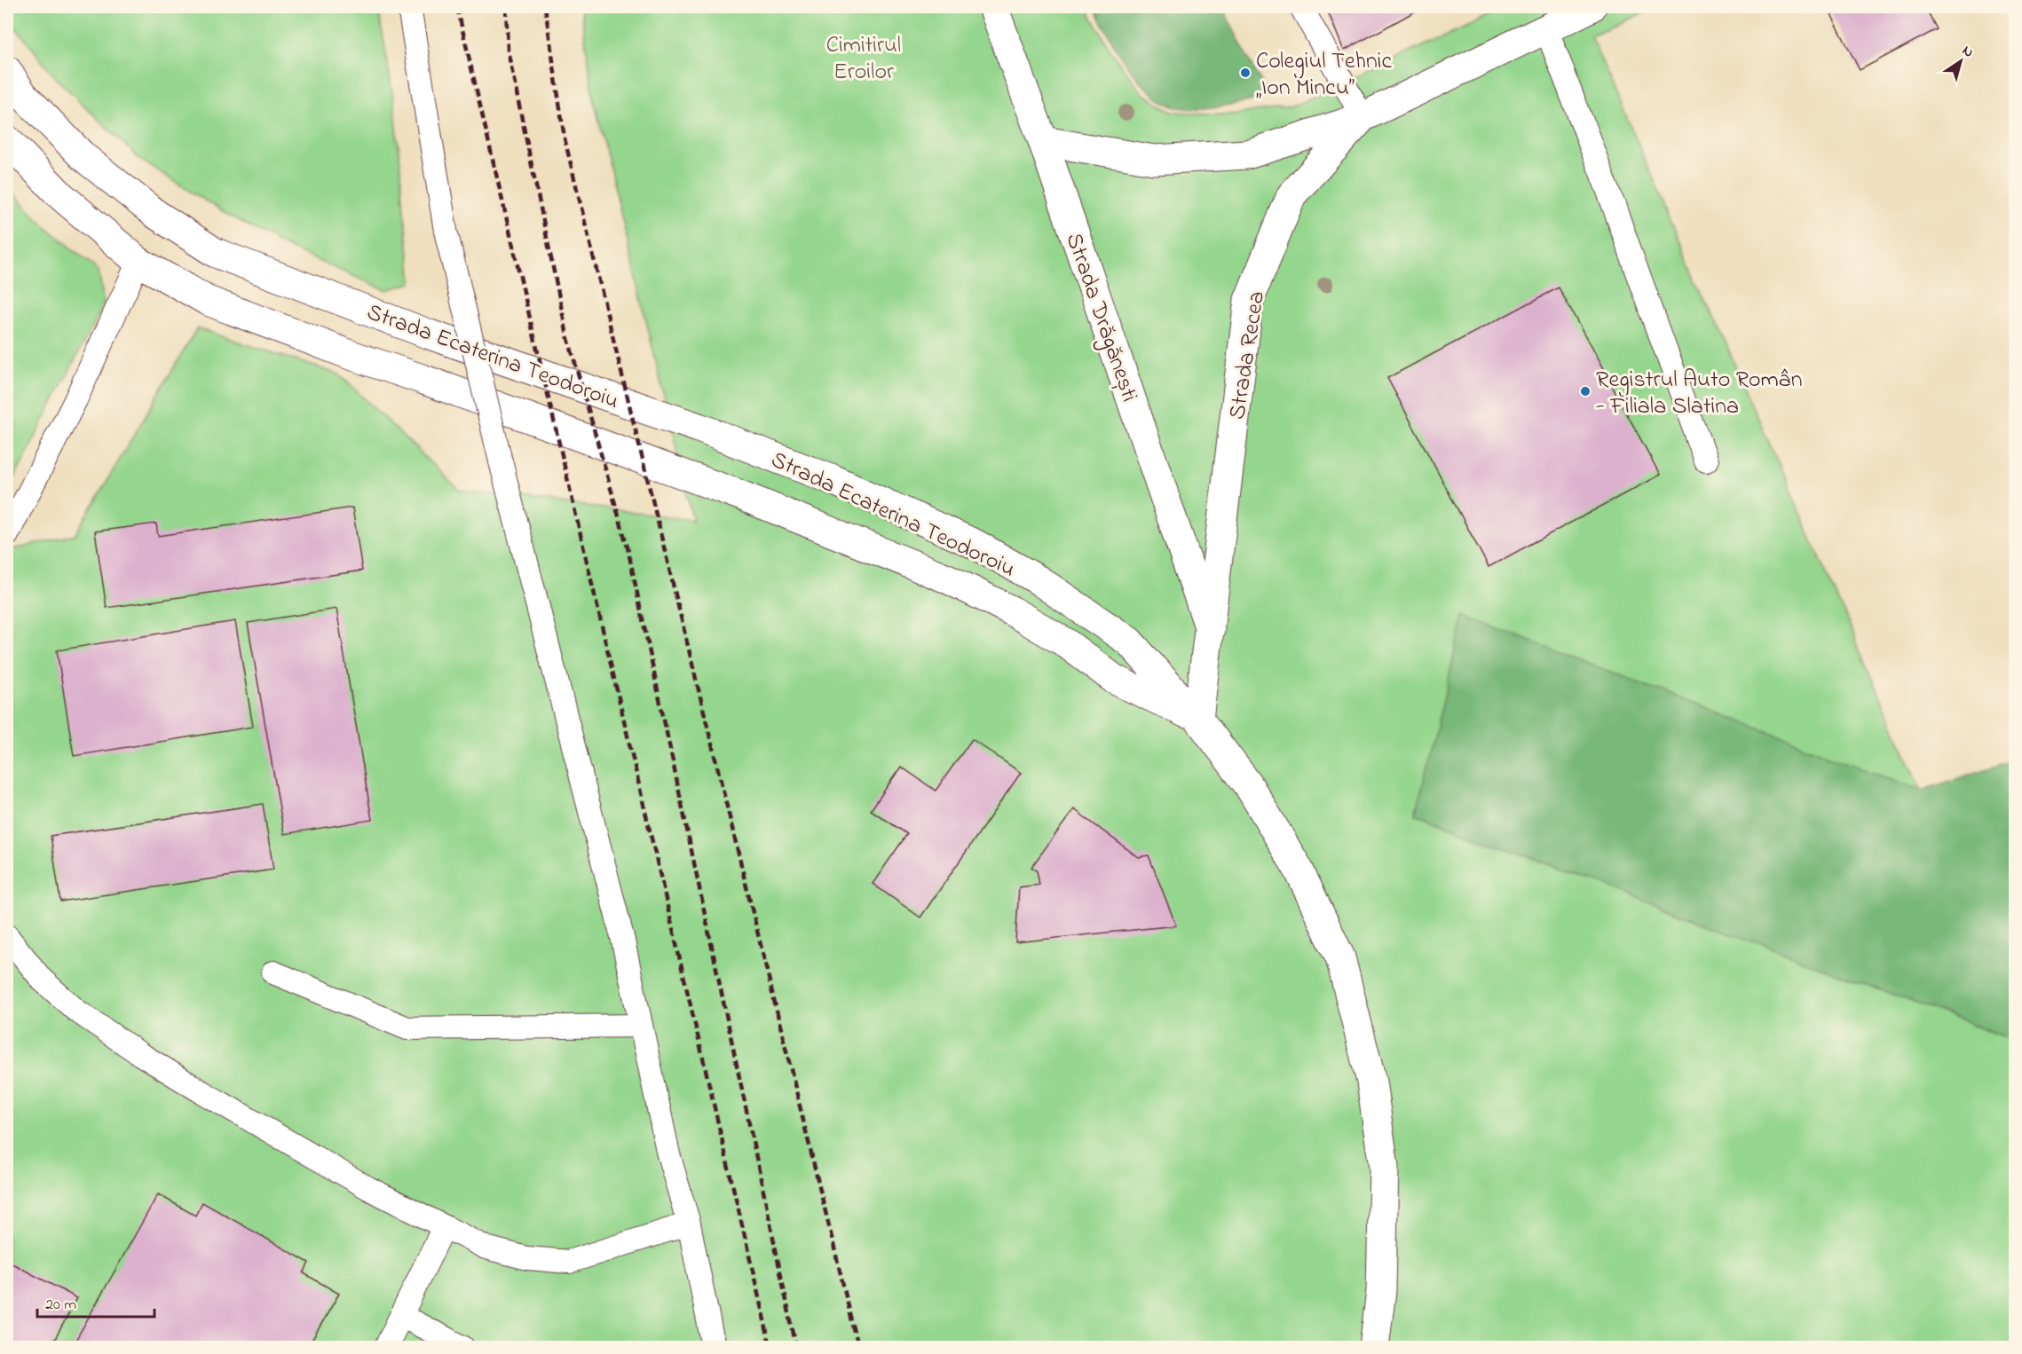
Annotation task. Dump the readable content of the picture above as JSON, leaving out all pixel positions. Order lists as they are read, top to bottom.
{
  "streets": {
    "main road": ["Strada Drăgănești", "Strada Ecaterina Teodoroiu", "Strada Recea"]
  },
  "crossings": [
    ["Strada Drăgănești", "Strada Recea"],
    ["Strada Ecaterina Teodoroiu", "Strada Recea"]
  ],
  "parks": ["Cimitirul Eroilor"],
  "places": ["Colegiul Tehnic „Ion Mincu”", "Registrul Auto Român - Filiala Slatina"],
  "scale_bar": "20 m",
  "north": "top right"
}
